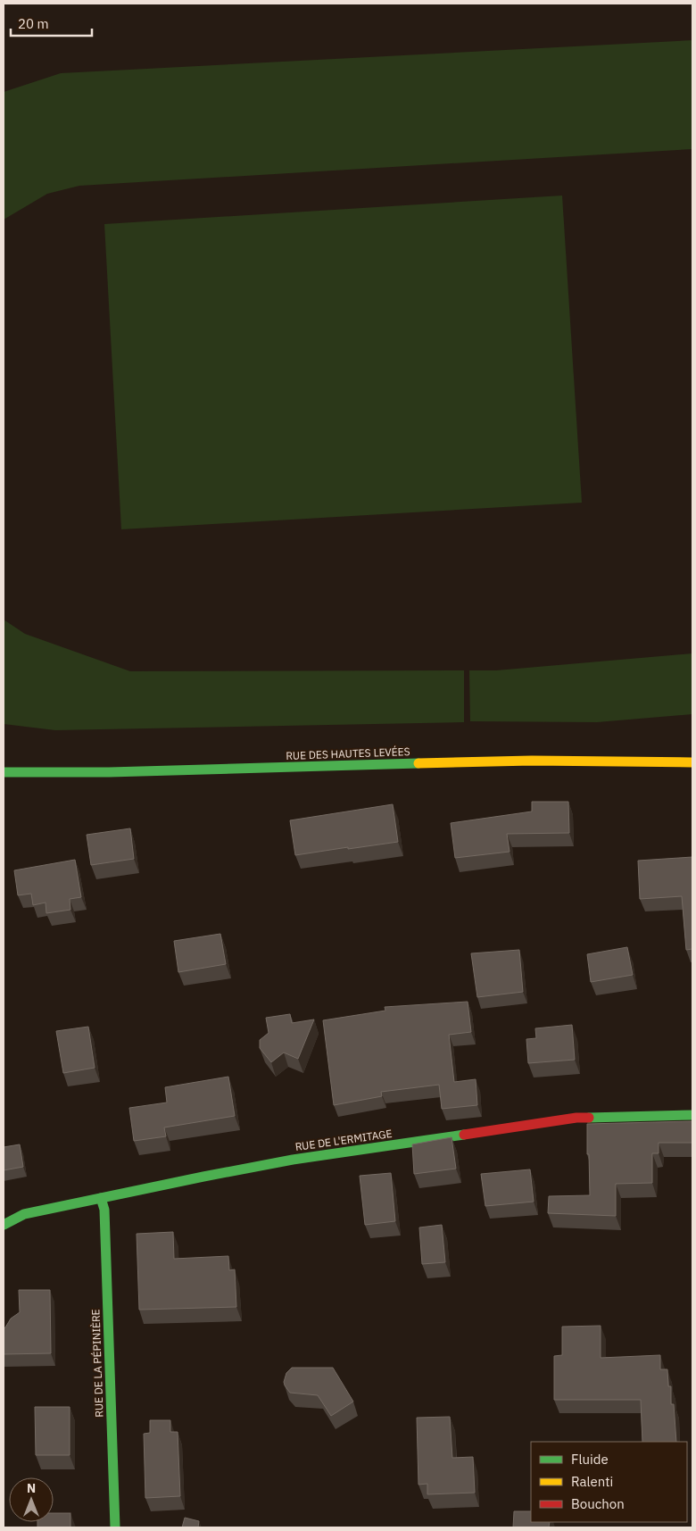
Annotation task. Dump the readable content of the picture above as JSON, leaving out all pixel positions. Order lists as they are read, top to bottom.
{
  "streets": {
    "street": ["RUE DES HAUTES LEVÉES", "RUE DE L'ERMITAGE", "RUE DE LA PÉPINIÈRE"]
  },
  "crossings": [
    ["RUE DE L'ERMITAGE", "RUE DE LA PÉPINIÈRE"]
  ],
  "legend": ["Fluide", "Ralenti", "Bouchon"],
  "scale_bar": "20 m",
  "north": "top"
}
